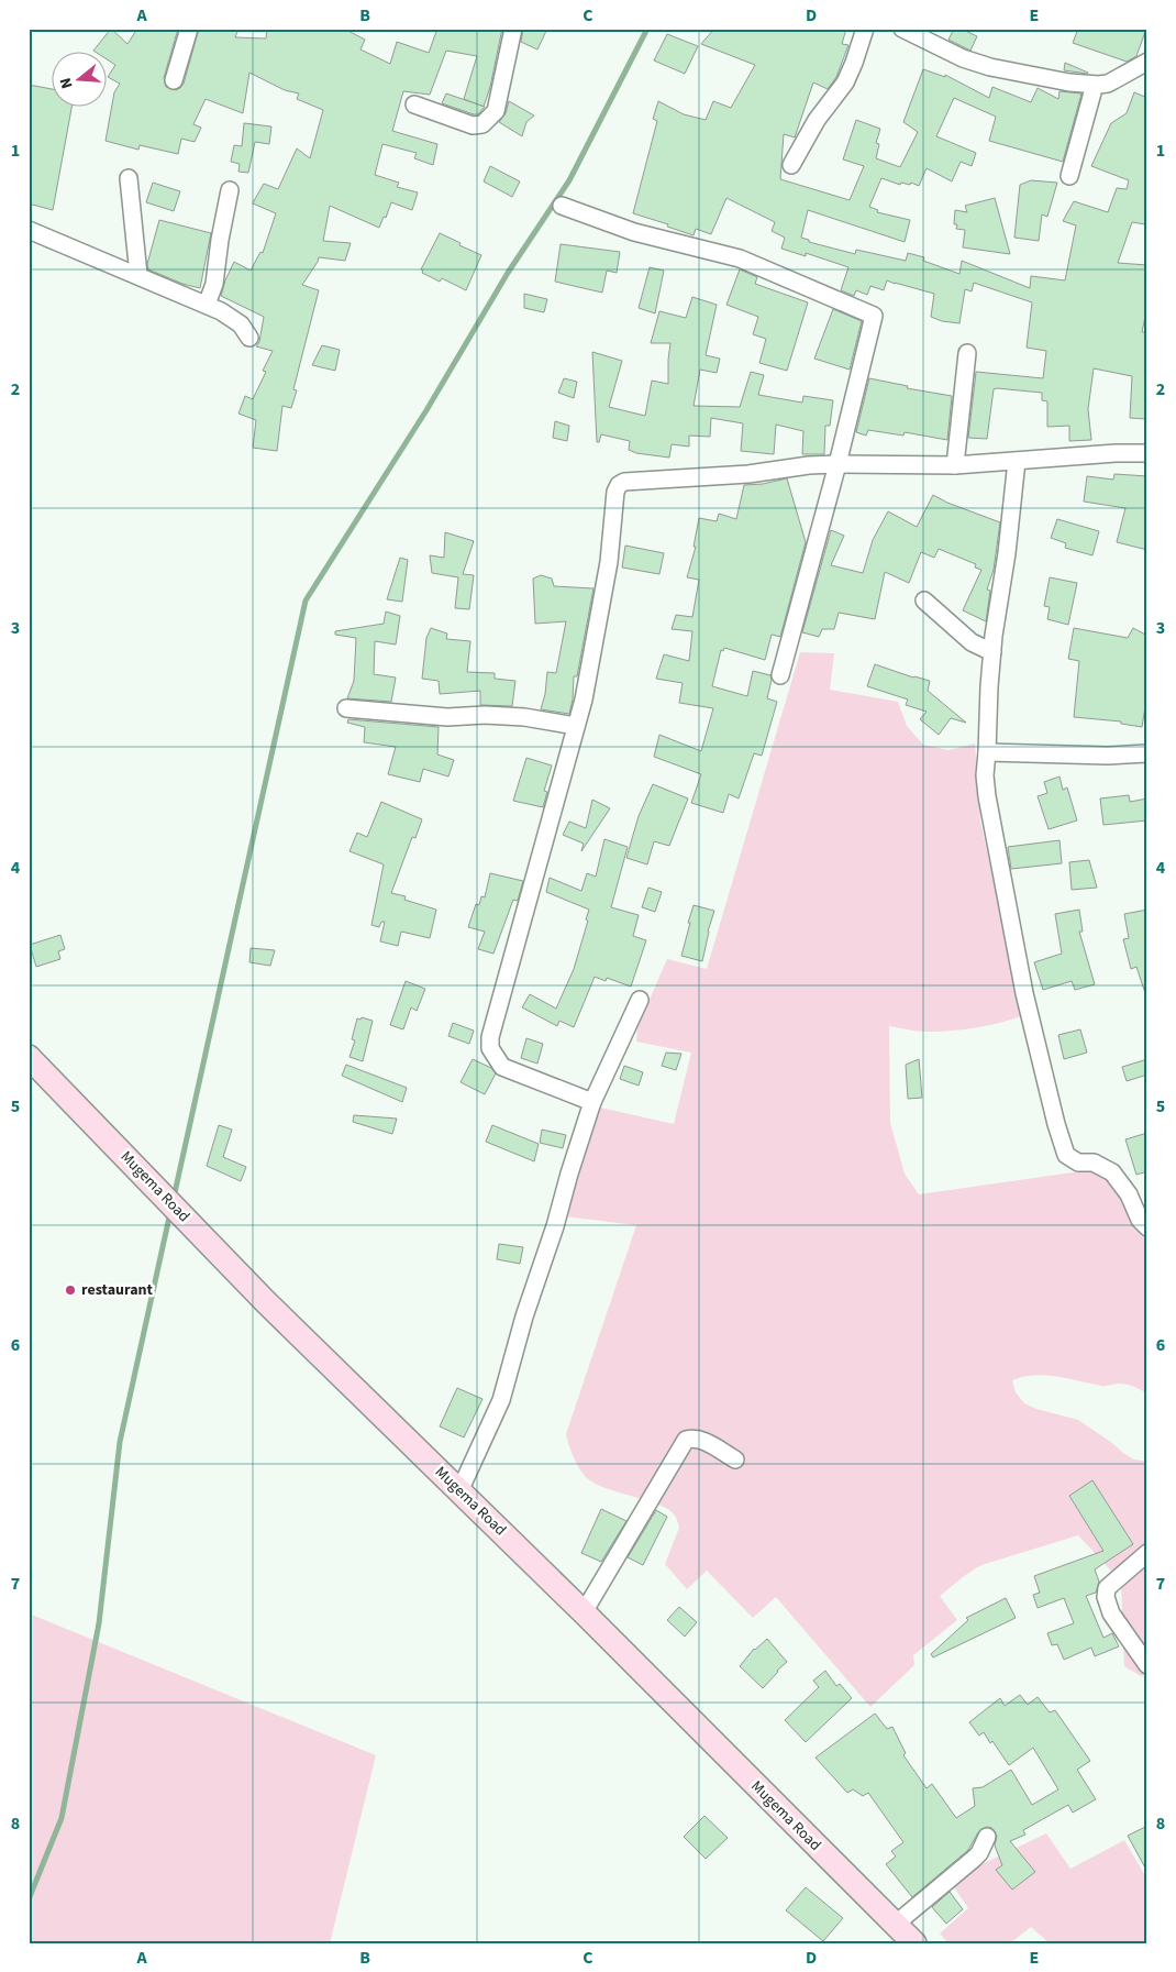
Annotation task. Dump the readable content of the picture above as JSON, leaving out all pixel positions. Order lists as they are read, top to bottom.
{
  "streets": {
    "street": ["Mugema Road"]
  },
  "places": ["restaurant"],
  "north": "left",
  "grid": {
    "columns": [
      "A",
      "B",
      "C",
      "D",
      "E"
    ],
    "rows": [
      "1",
      "2",
      "3",
      "4",
      "5",
      "6",
      "7",
      "8"
    ]
  }
}
